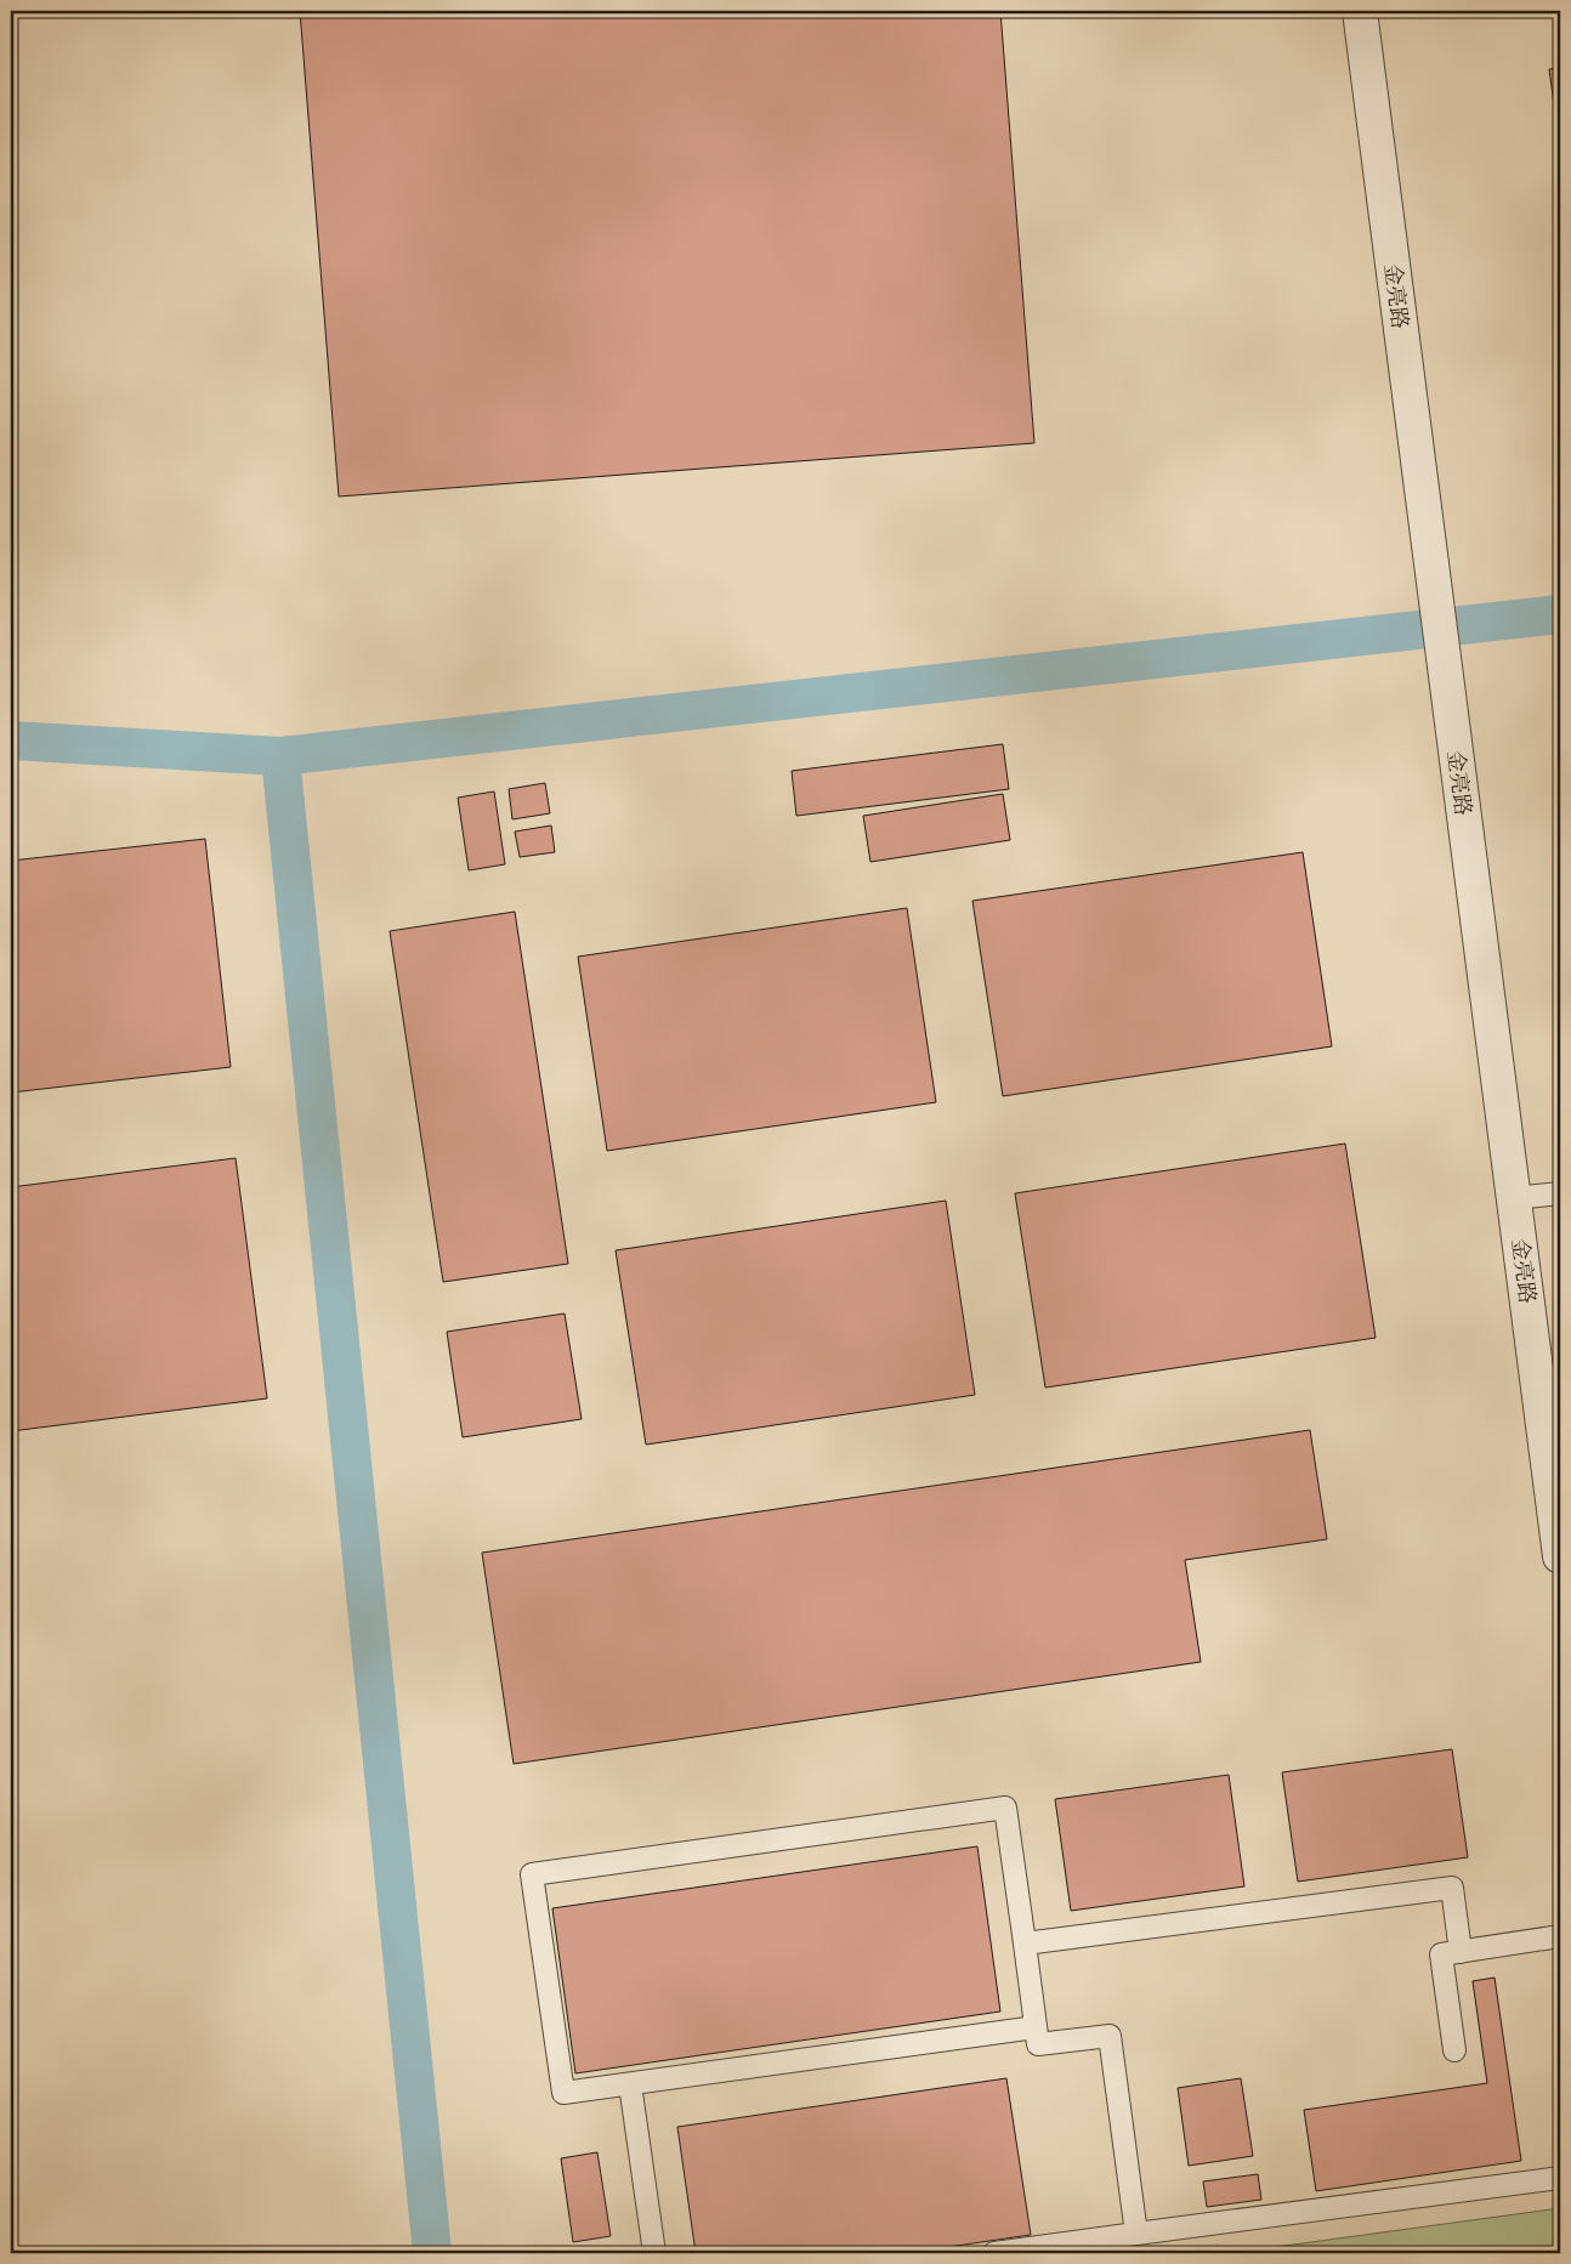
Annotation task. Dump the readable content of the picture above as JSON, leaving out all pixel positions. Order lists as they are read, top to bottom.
{
  "streets": {
    "street": ["金亮路"]
  }
}
